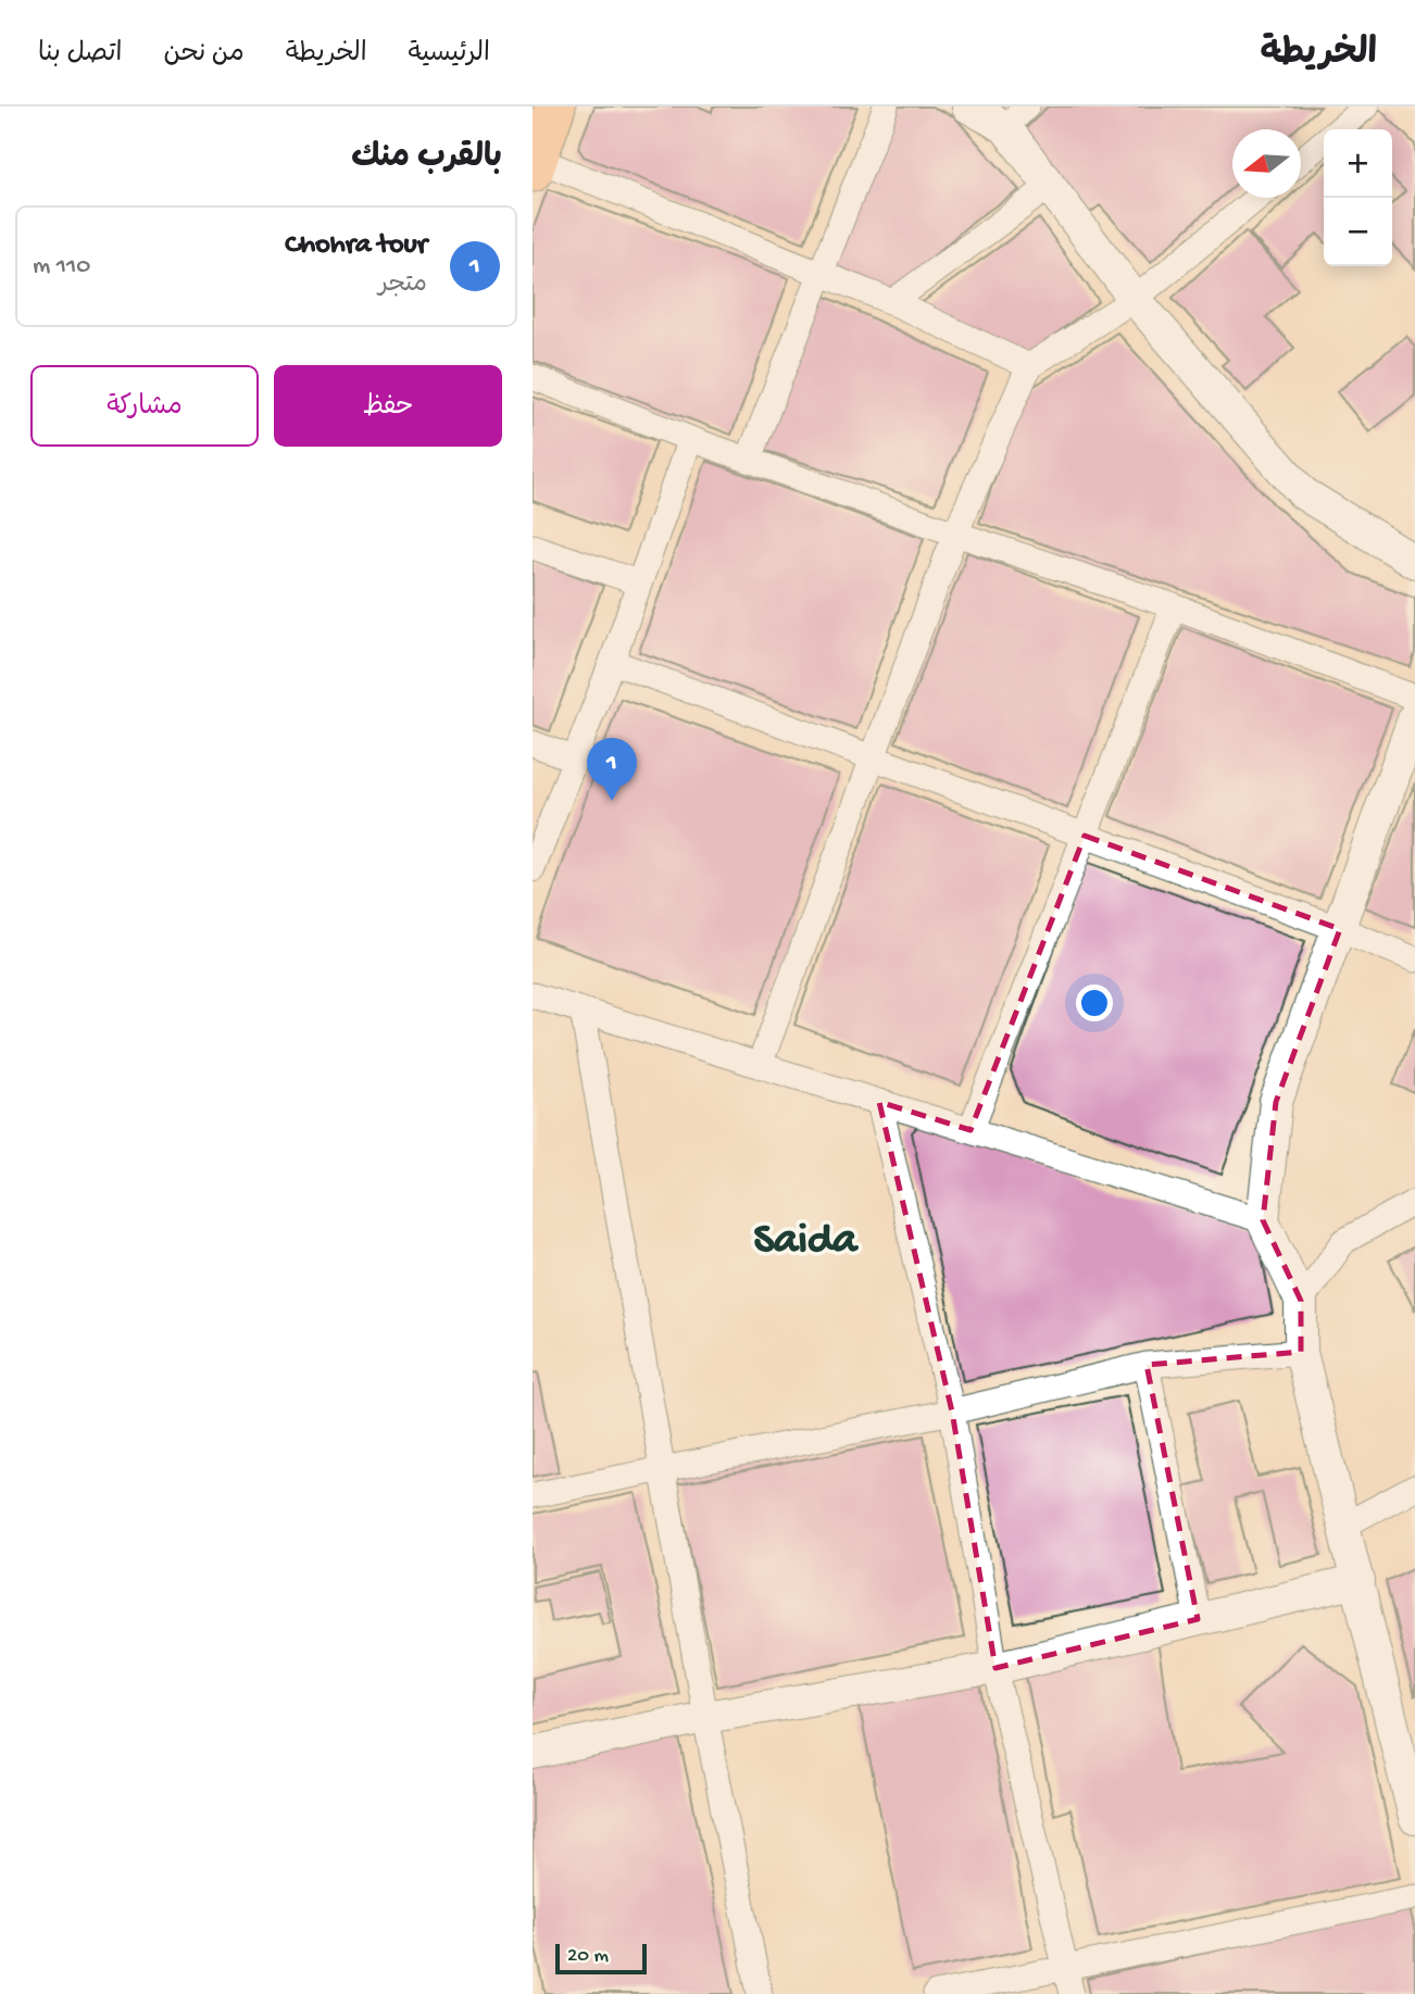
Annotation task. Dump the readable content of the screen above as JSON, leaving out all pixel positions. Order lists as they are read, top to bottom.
{
  "districts": ["Saida"],
  "scale_bar": "20 m",
  "north": "left",
  "page": {
    "header": "الخريطة",
    "nav": [
      "الرئيسية",
      "الخريطة",
      "من نحن",
      "اتصل بنا"
    ],
    "heading": "بالقرب منك",
    "map_buttons": ["+", "−"],
    "list": [
      {
        "mark": "1",
        "name": "Chohra tour",
        "note": "متجر",
        "value": "110 m"
      }
    ],
    "buttons": ["حفظ", "مشاركة"],
    "pins": "1",
    "scale": "20 m"
  }
}
